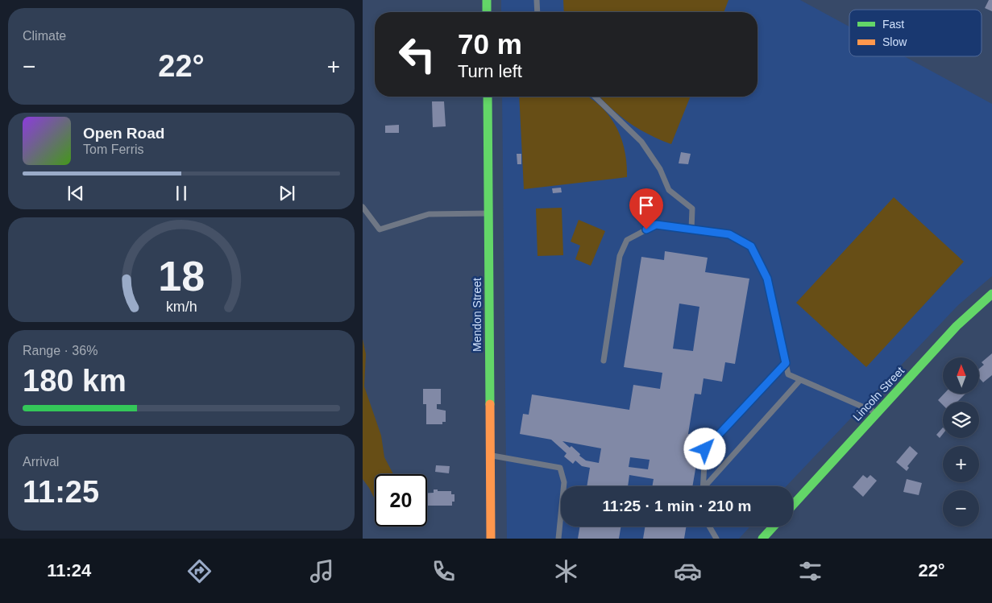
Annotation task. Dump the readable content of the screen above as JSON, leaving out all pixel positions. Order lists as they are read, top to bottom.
{
  "streets": {
    "street": ["Mendon Street", "Lincoln Street"]
  },
  "legend": ["Fast", "Slow"],
  "north": "top",
  "page": {
    "tile": [
      "Climate",
      ["Range · 36%", "180 km"],
      ["Arrival", "11:25"]
    ],
    "turn": ["70 m", "Turn left"],
    "heat": ["−", "22°", "+"],
    "song": ["Open Road", "Tom Ferris"],
    "map_buttons": ["+", "−"],
    "limit": "20",
    "trip": "11:25 · 1 min · 210 m",
    "tabs": ["11:24", "22°"],
    "gauge": ["18", "km/h"]
  }
}
